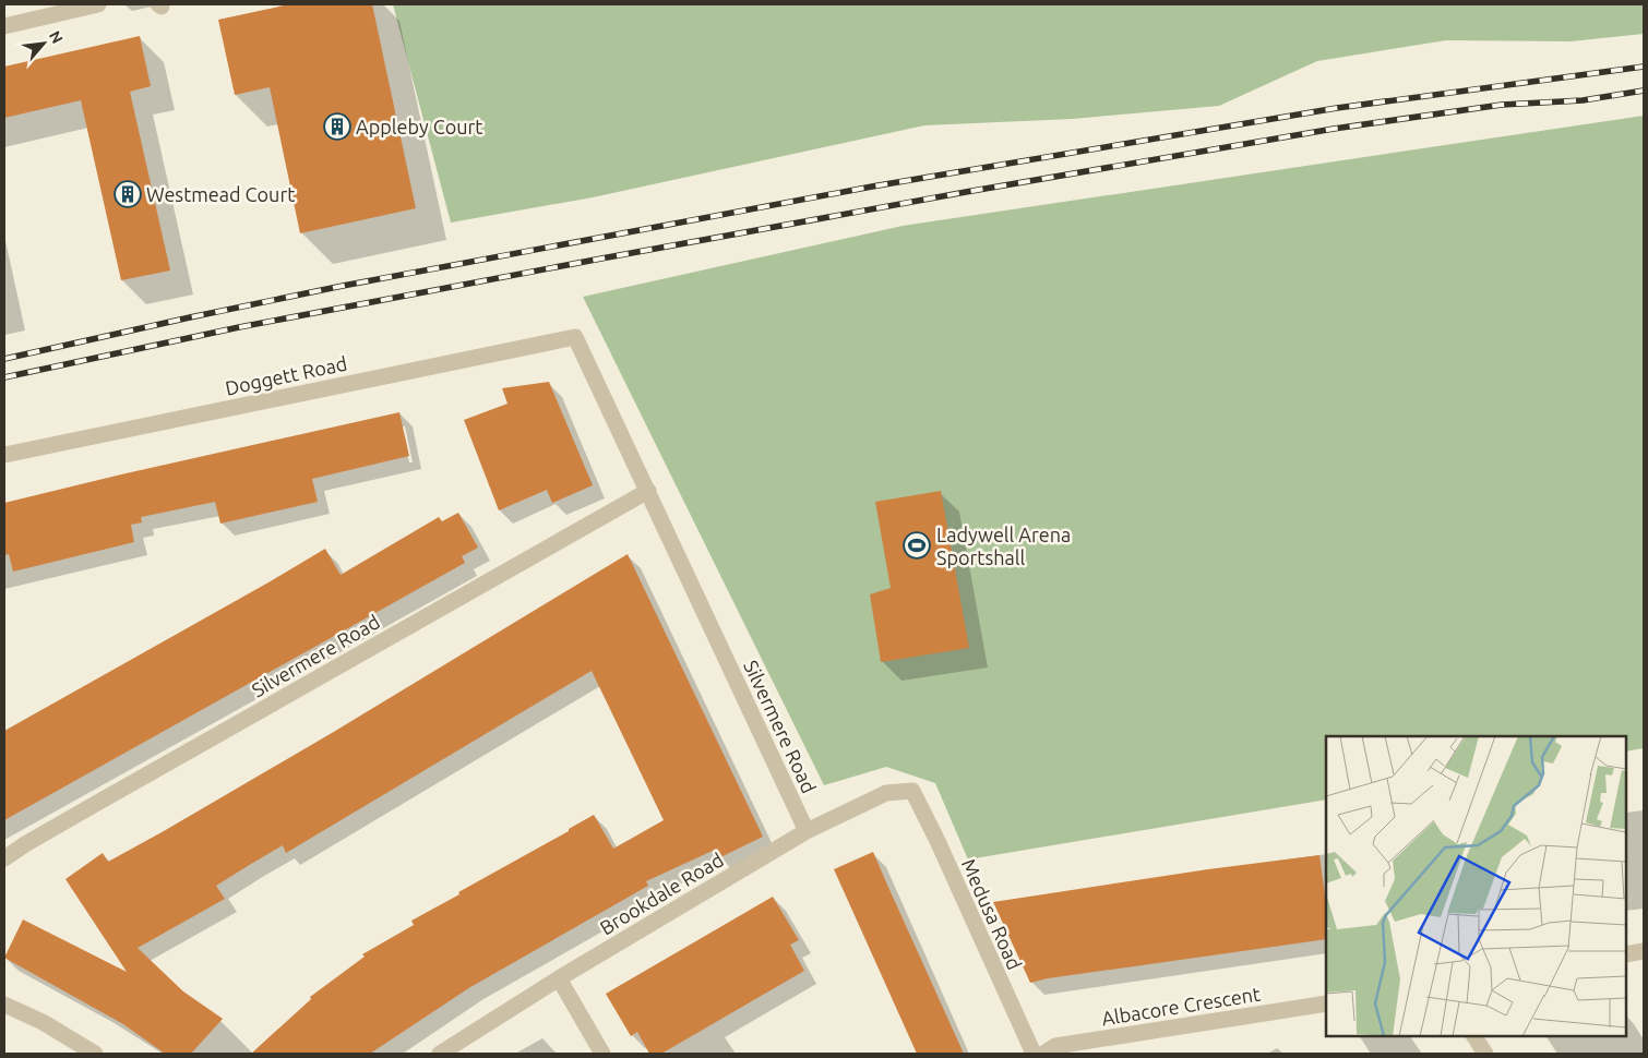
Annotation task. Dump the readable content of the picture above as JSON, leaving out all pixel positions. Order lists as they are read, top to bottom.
{
  "streets": {
    "street": [
      "Doggett Road",
      "Silvermere Road",
      "Brookdale Road",
      "Medusa Road",
      "Albacore Crescent"
    ]
  },
  "crossings": [
    ["Doggett Road", "Silvermere Road"],
    ["Silvermere Road", "Brookdale Road"],
    ["Brookdale Road", "Medusa Road"]
  ],
  "places": {
    "building": ["Appleby Court", "Westmead Court"],
    "sports": ["Ladywell Arena Sportshall"]
  },
  "north": "top right"
}
